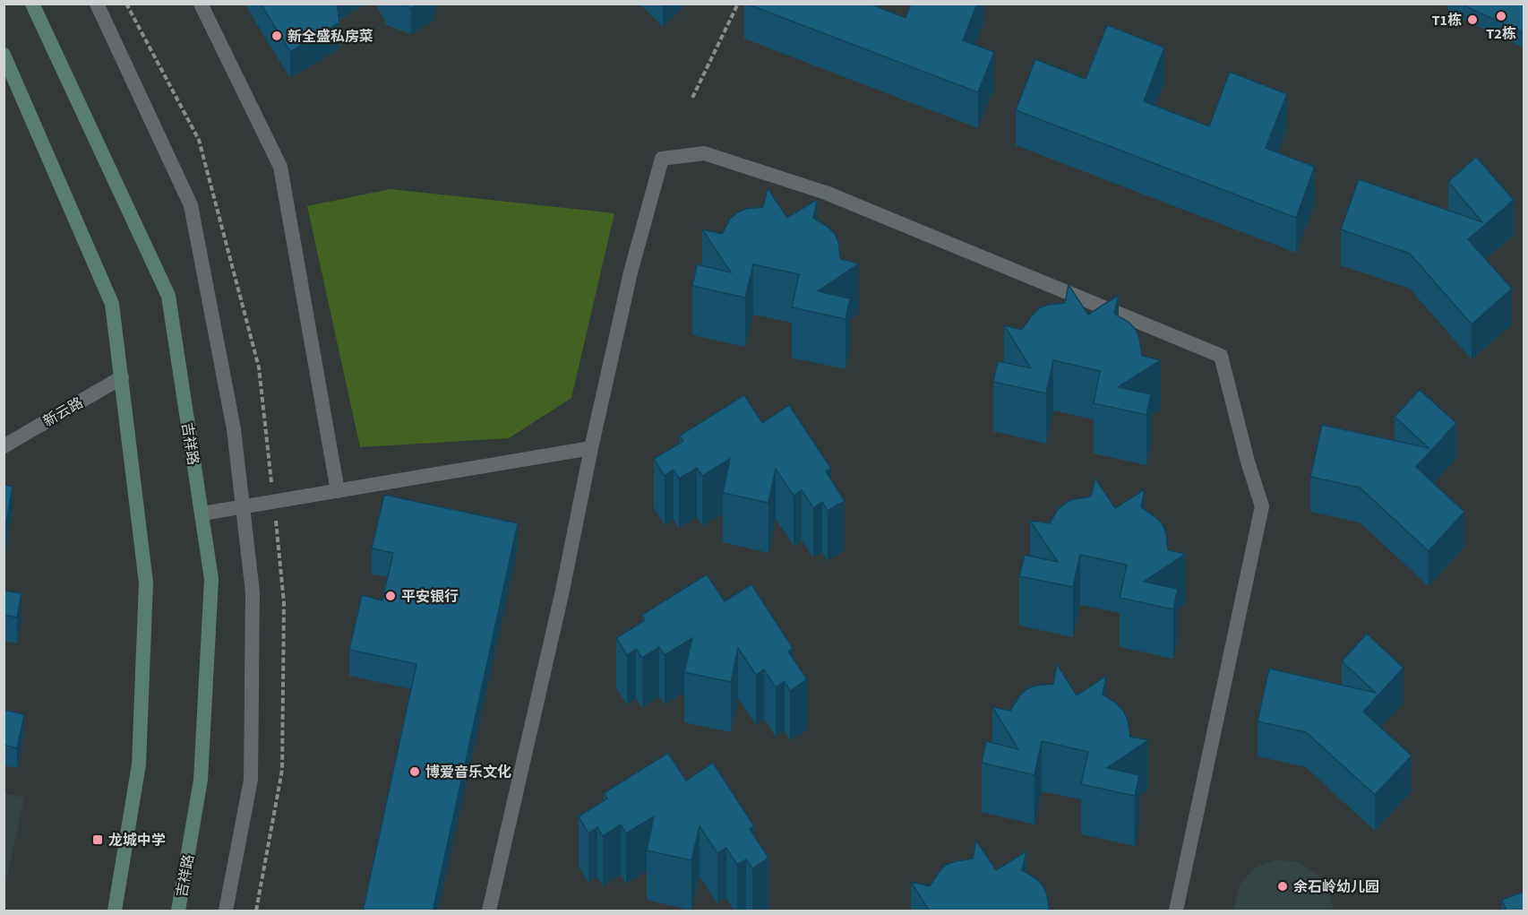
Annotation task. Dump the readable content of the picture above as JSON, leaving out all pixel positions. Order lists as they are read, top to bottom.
{
  "streets": {
    "main road": ["吉祥路"],
    "street": ["新云路"]
  },
  "places": {
    "other": [
      "T2栋",
      "T1栋",
      "新全盛私房菜",
      "平安银行",
      "博爱音乐文化",
      "余石岭幼儿园"
    ],
    "transit": ["龙城中学"]
  }
}
